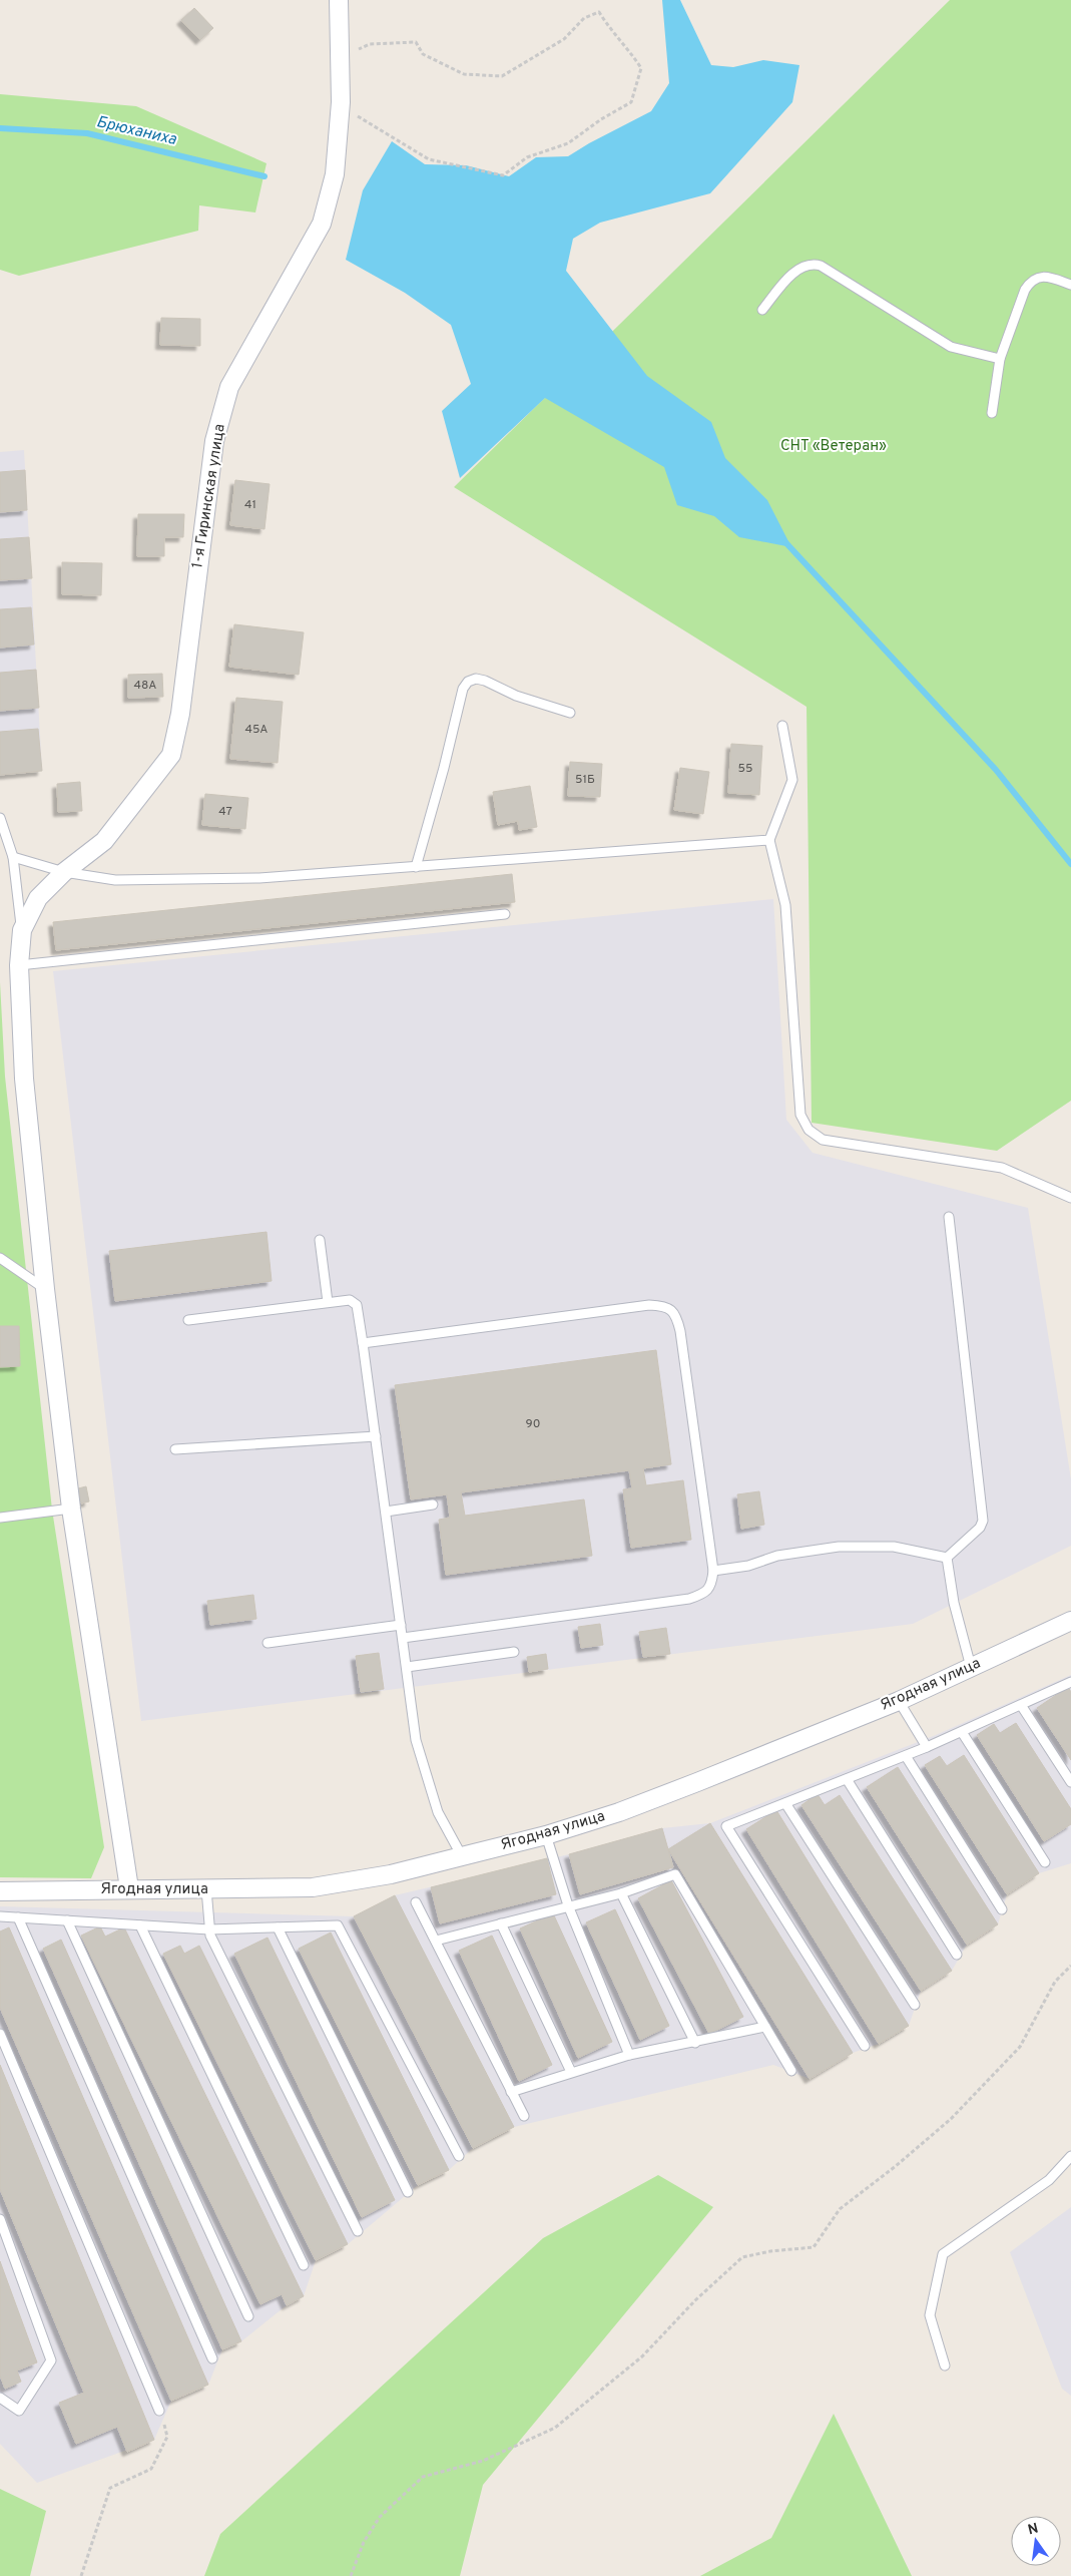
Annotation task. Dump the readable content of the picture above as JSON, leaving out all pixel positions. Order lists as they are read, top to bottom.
{
  "streets": {
    "street": ["1-я Гиринская улица", "Ягодная улица"]
  },
  "water": ["Брюханиха"],
  "parks": ["СНТ «Ветеран»"],
  "house_numbers": [
    "41",
    "48А",
    "45А",
    "55",
    "51Б",
    "47",
    "90"
  ],
  "north": "top"
}
